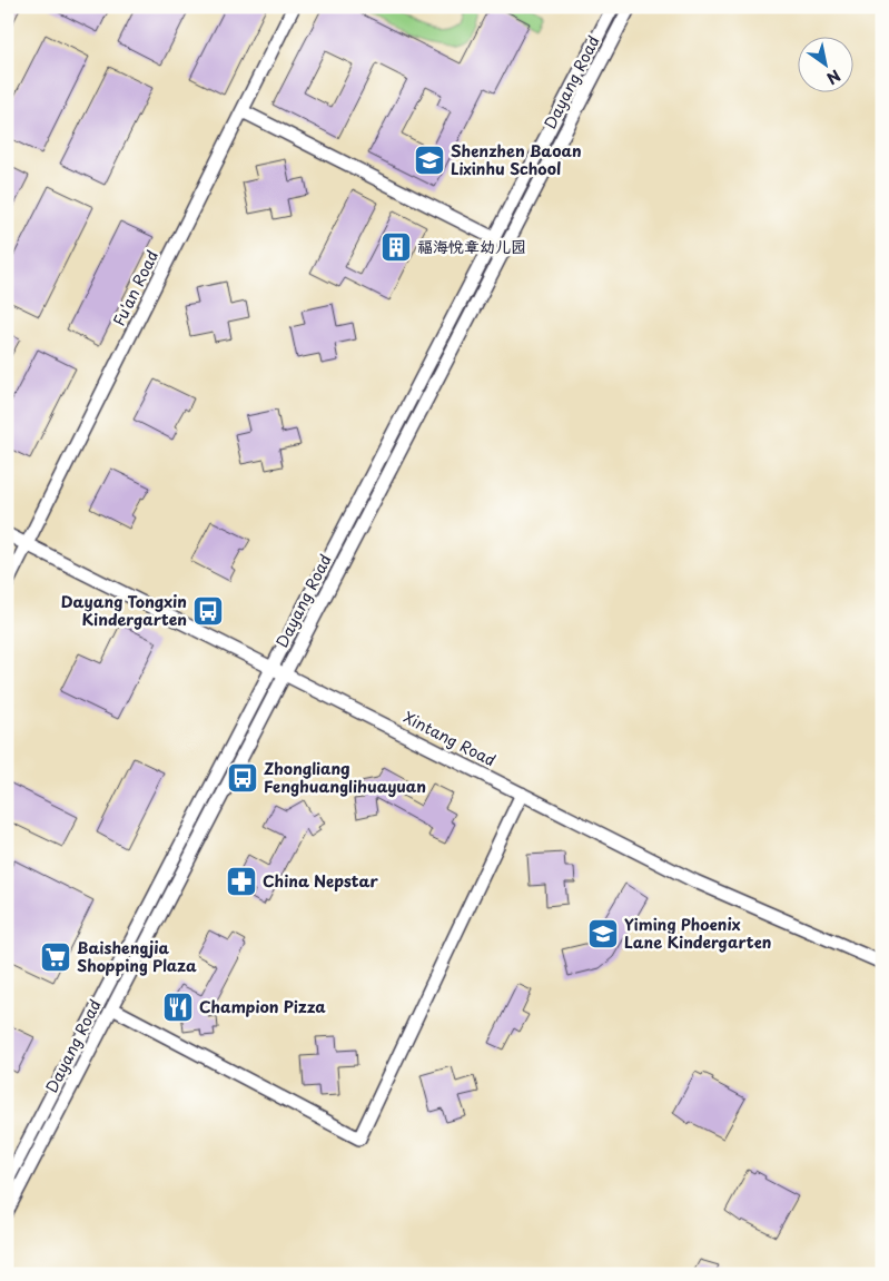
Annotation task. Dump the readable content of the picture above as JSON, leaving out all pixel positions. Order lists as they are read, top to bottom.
{
  "streets": {
    "street": ["Dayang Road", "Fu'an Road", "Xintang Road"]
  },
  "crossings": [
    ["Dayang Road", "Xintang Road"],
    ["Fu'an Road", "Xintang Road"]
  ],
  "places": {
    "school or university": ["Shenzhen Baoan Lixinhu School", "Yiming Phoenix Lane Kindergarten"],
    "building": ["福海悦章幼儿园"],
    "bus stop": ["Dayang Tongxin Kindergarten", "Zhongliang Fenghuanglihuayuan"],
    "pharmacy": ["China Nepstar"],
    "supermarket": ["Baishengjia Shopping Plaza"],
    "restaurant": ["Champion Pizza"]
  },
  "north": "bottom right"
}
